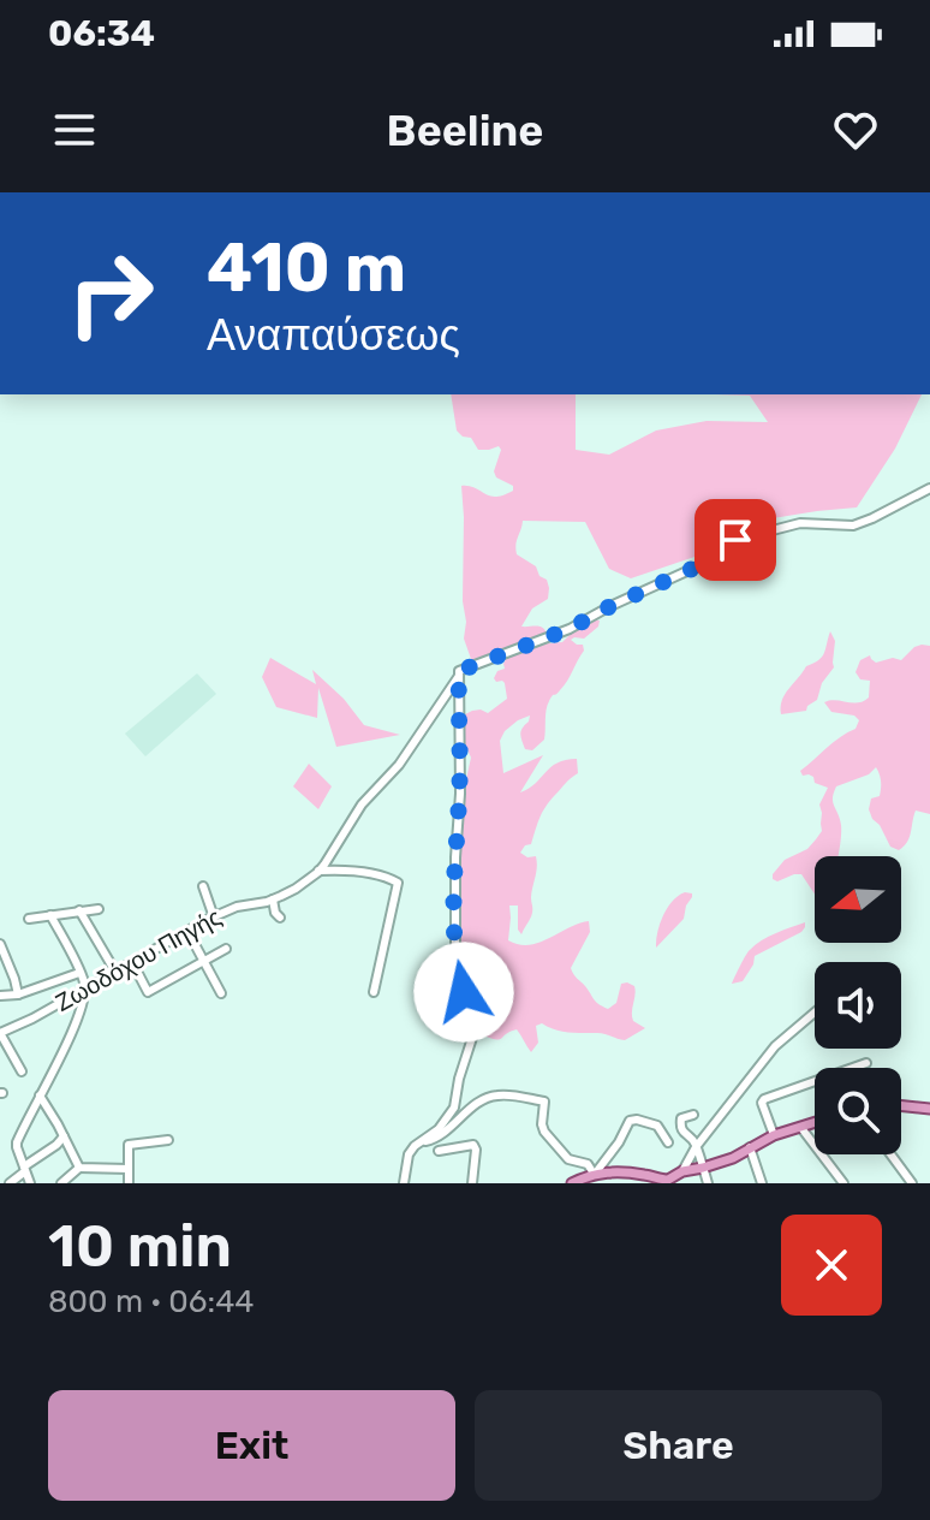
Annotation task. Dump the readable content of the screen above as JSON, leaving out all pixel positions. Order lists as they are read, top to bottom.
{
  "streets": {
    "street": ["Ζωοδόχου Πηγής"]
  },
  "north": "left",
  "page": {
    "status": "06:34",
    "header": "Beeline",
    "turn": ["410 m", "Αναπαύσεως"],
    "heading": ["10 min", "800 m · 06:44"],
    "buttons": ["Exit", "Share"]
  }
}
